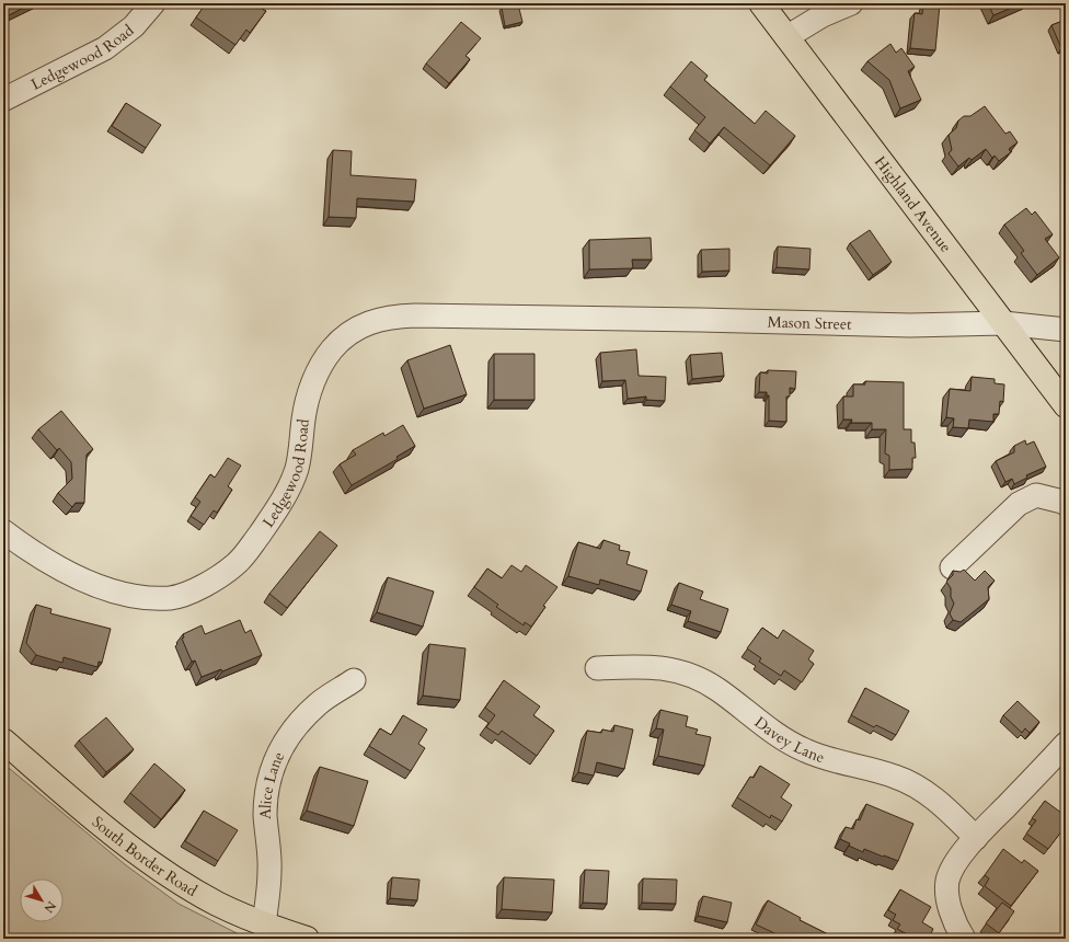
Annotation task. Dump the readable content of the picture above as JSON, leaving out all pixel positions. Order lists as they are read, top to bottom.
{
  "streets": {
    "main road": ["Highland Avenue", "South Border Road"],
    "street": [
      "Ledgewood Road",
      "Mason Street",
      "Davey Lane",
      "Alice Lane"
    ]
  },
  "crossings": [
    ["Ledgewood Road", "Mason Street"],
    ["Highland Avenue", "Mason Street"],
    ["Alice Lane", "South Border Road"]
  ],
  "north": "bottom right"
}
